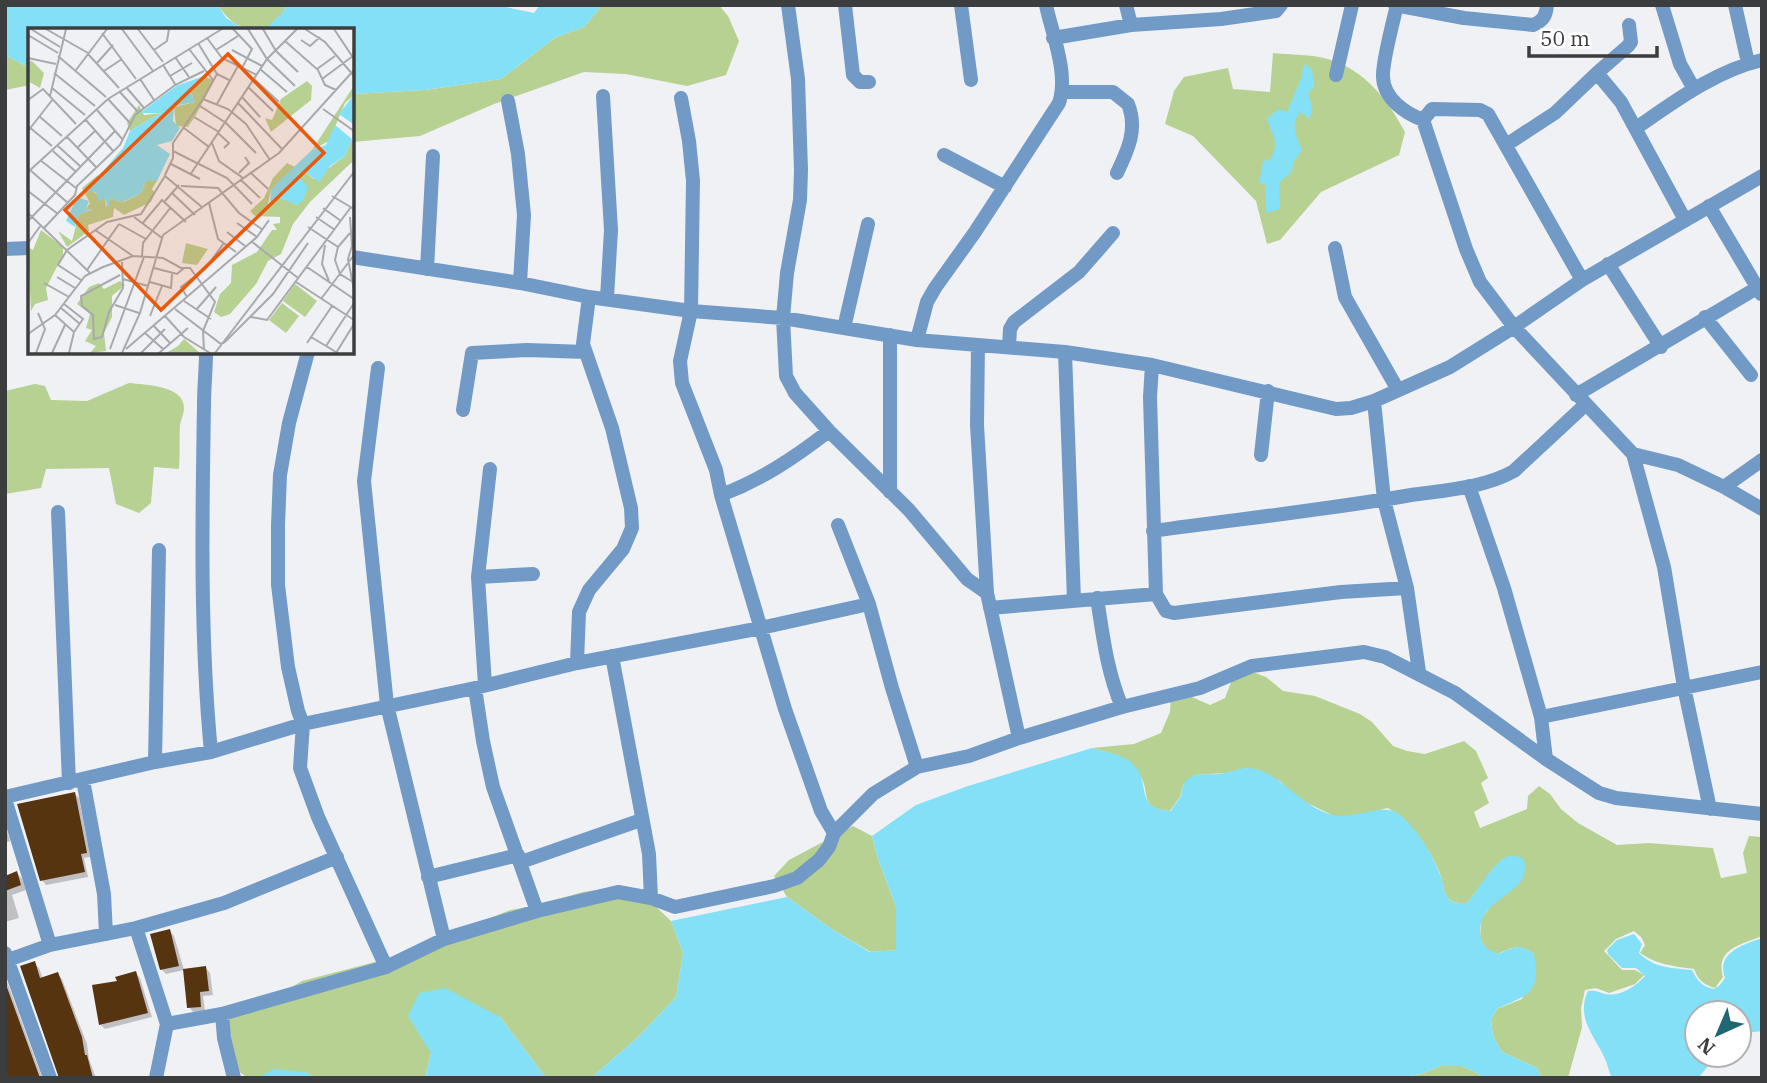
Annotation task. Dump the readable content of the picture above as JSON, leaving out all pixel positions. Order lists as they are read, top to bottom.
{
  "scale_bar": "50 m",
  "north": "bottom left"
}
